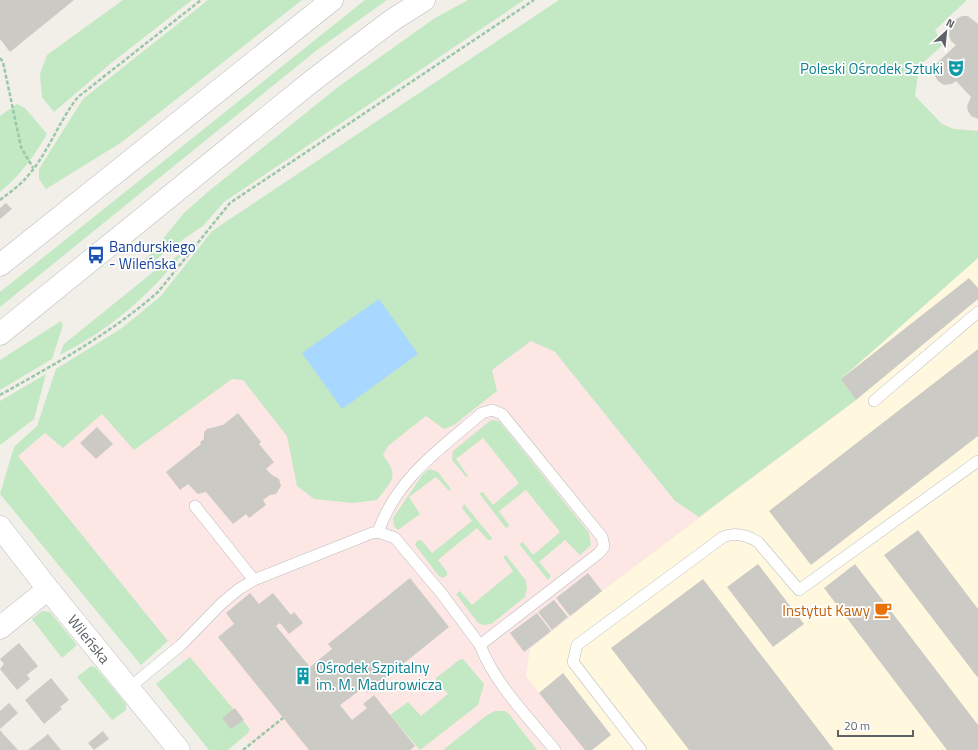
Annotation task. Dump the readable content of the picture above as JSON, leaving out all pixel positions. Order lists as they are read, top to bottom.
{
  "streets": {
    "main road": ["Wileńska"]
  },
  "places": {
    "theatre": ["Poleski Ośrodek Sztuki"],
    "bus stop": ["Bandurskiego - Wileńska"],
    "cafe": ["Instytut Kawy"],
    "building": ["Ośrodek Szpitalny im. M. Madurowicza"]
  },
  "scale_bar": "20 m",
  "north": "top right"
}
